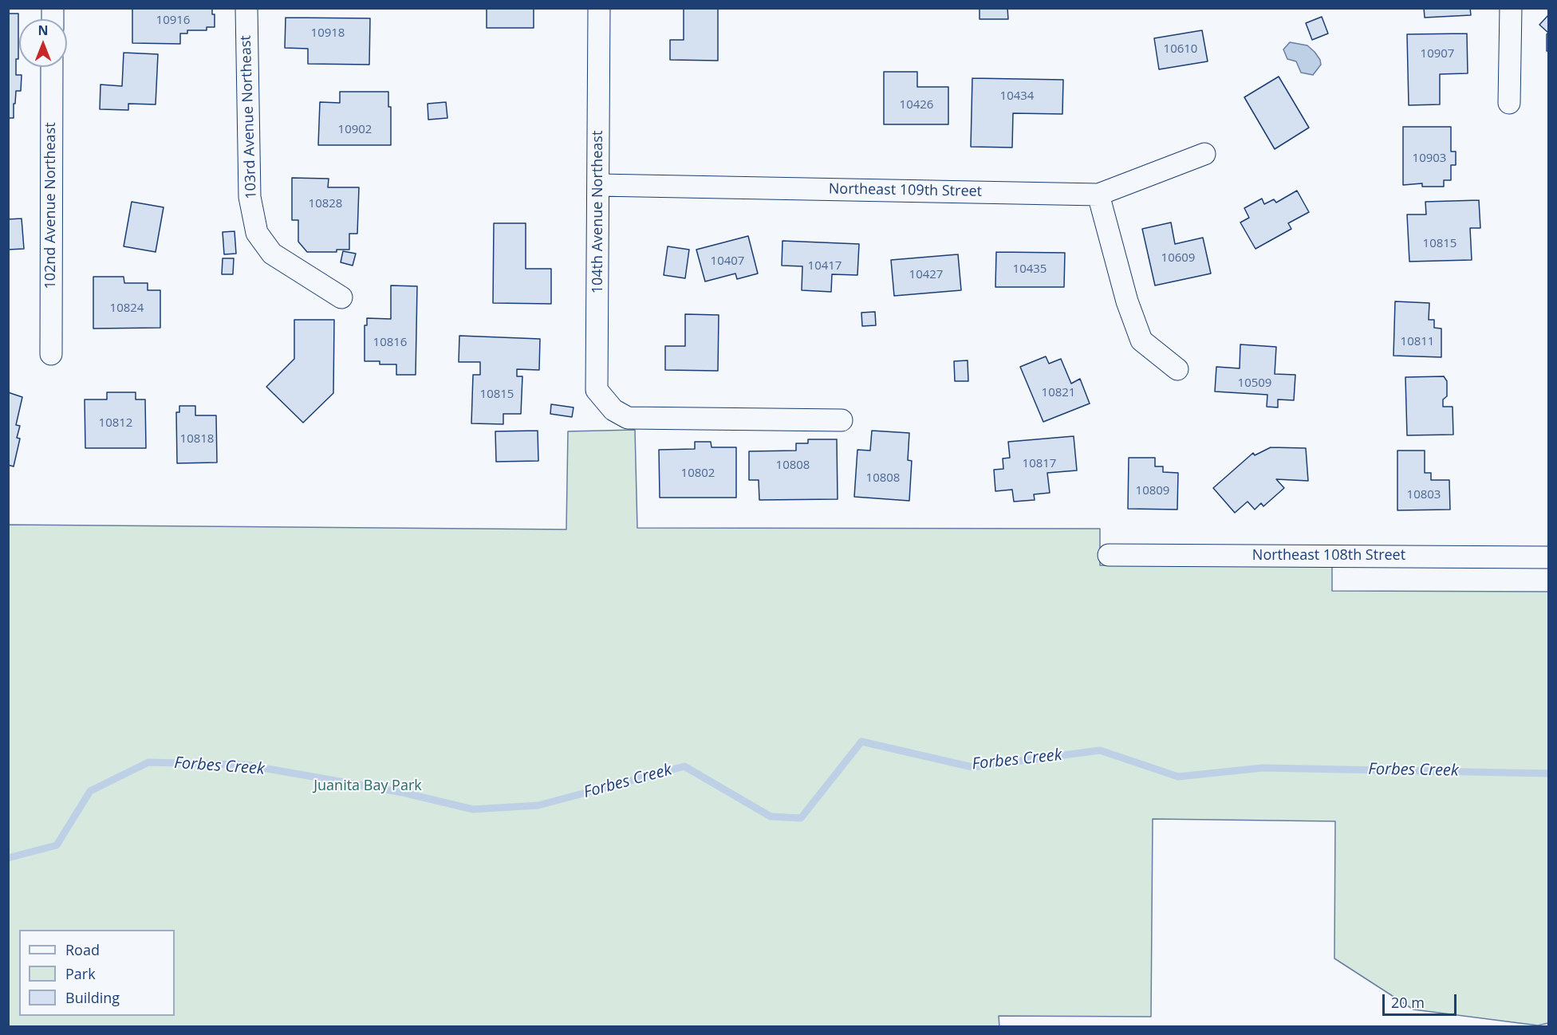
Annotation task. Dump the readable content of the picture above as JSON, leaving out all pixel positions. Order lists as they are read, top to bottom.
{
  "streets": {
    "street": [
      "103rd Avenue Northeast",
      "Northeast 109th Street",
      "102nd Avenue Northeast",
      "104th Avenue Northeast",
      "Northeast 108th Street"
    ]
  },
  "crossings": [
    ["Northeast 109th Street", "104th Avenue Northeast"]
  ],
  "water": ["Forbes Creek"],
  "parks": ["Juanita Bay Park"],
  "house_numbers": [
    "10916",
    "10918",
    "10610",
    "10907",
    "10434",
    "10426",
    "10902",
    "10903",
    "10828",
    "10815",
    "10609",
    "10407",
    "10417",
    "10435",
    "10427",
    "10824",
    "10811",
    "10816",
    "10509",
    "10821",
    "10815",
    "10812",
    "10818",
    "10817",
    "10808",
    "10802",
    "10808",
    "10809",
    "10803"
  ],
  "legend": ["Road", "Park", "Building"],
  "scale_bar": "20 m",
  "north": "top"
}
